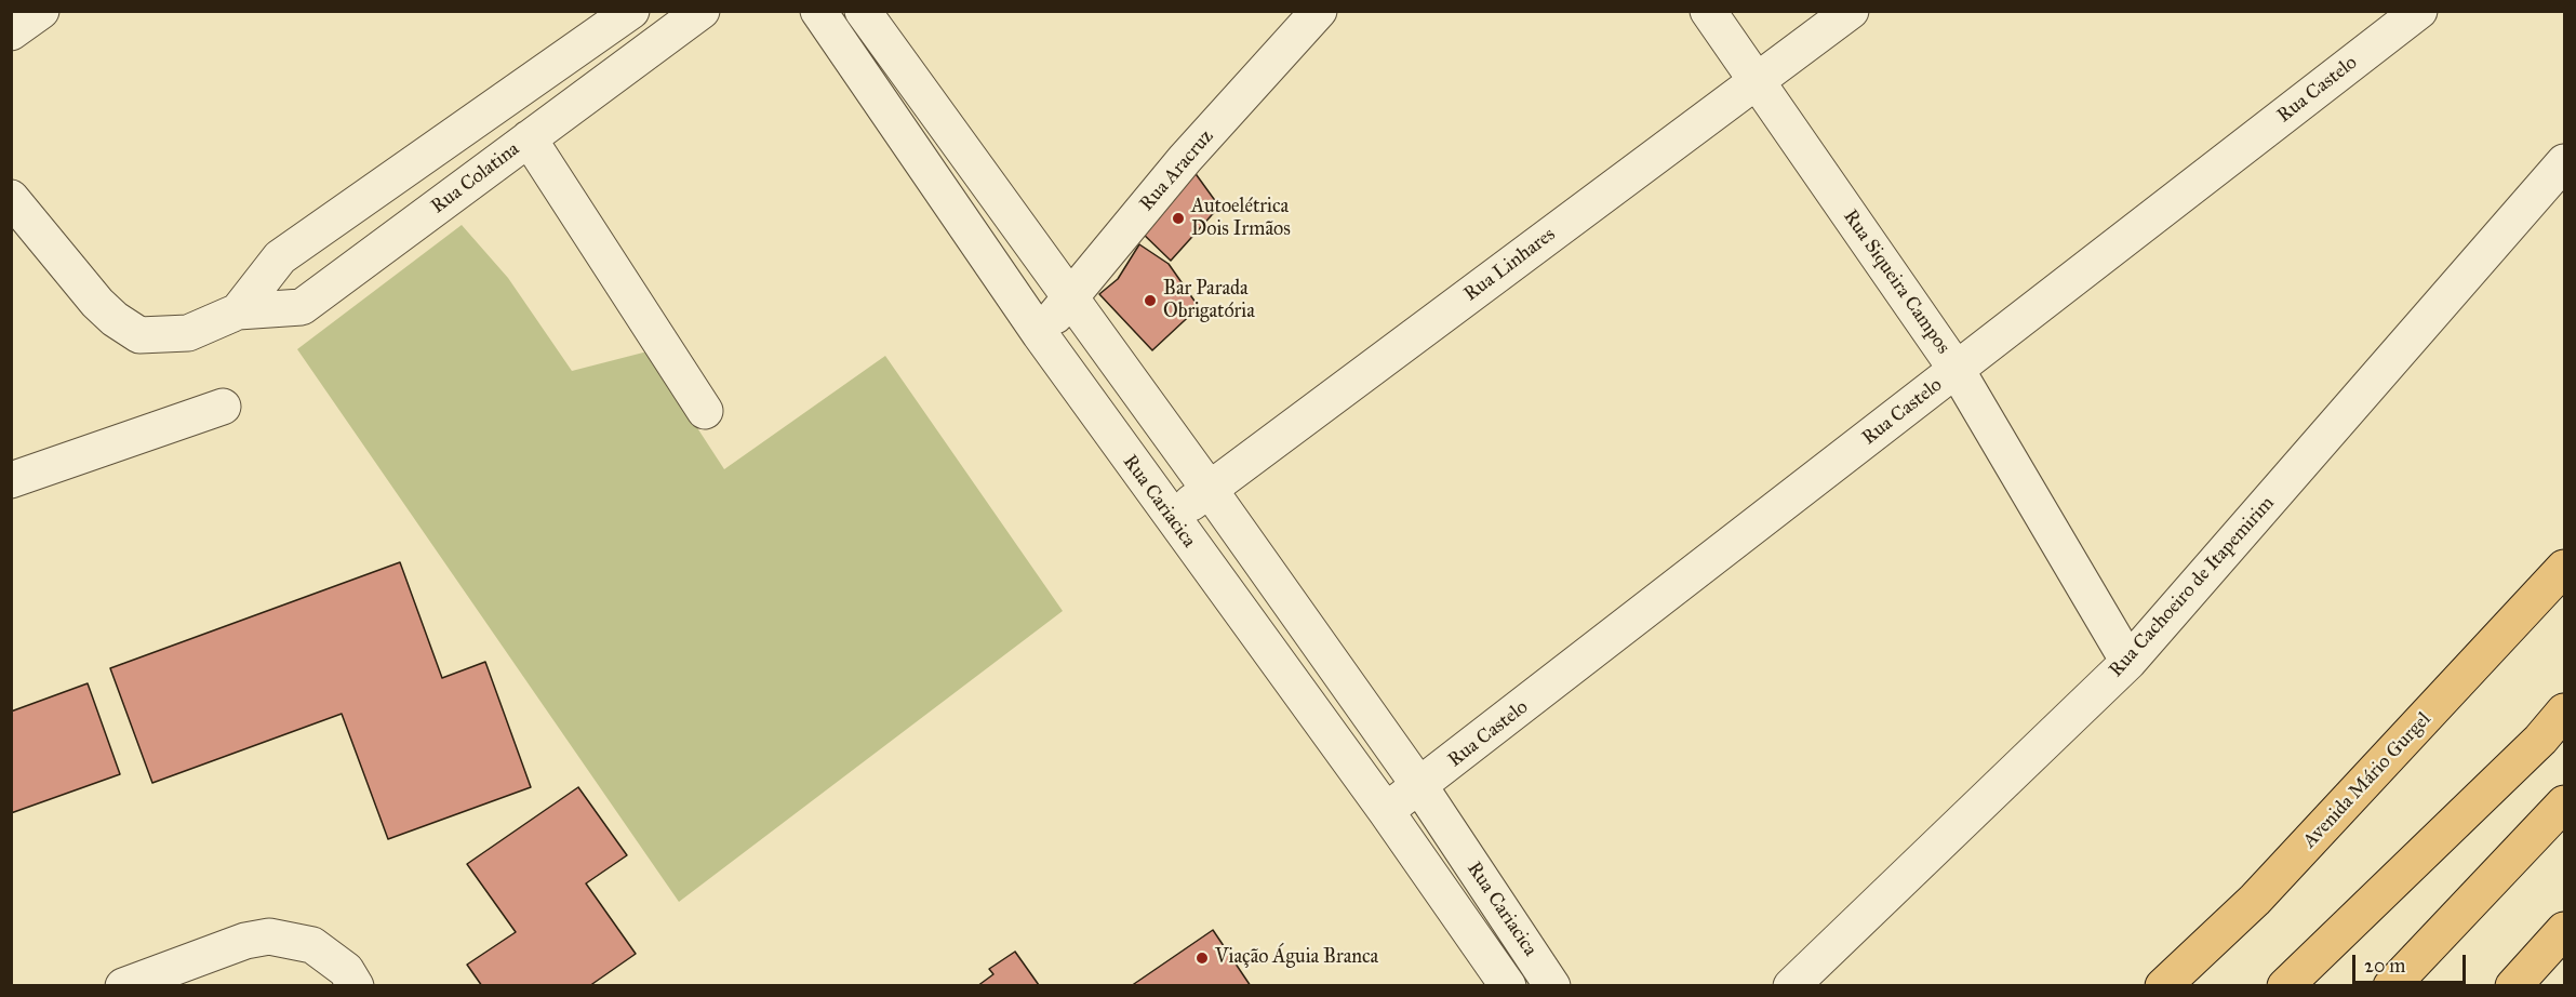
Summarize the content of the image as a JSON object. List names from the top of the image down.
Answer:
{
  "streets": {
    "main road": ["Avenida Mário Gurgel"],
    "street": [
      "Rua Castelo",
      "Rua Aracruz",
      "Rua Colatina",
      "Rua Linhares",
      "Rua Siqueira Campos",
      "Rua Cariacica",
      "Rua Cachoeiro de Itapemirim"
    ]
  },
  "crossings": [
    ["Rua Castelo", "Rua Siqueira Campos"],
    ["Rua Castelo", "Rua Cariacica"],
    ["Rua Aracruz", "Rua Cariacica"],
    ["Rua Linhares", "Rua Siqueira Campos"],
    ["Rua Linhares", "Rua Cariacica"],
    ["Rua Siqueira Campos", "Rua Cachoeiro de Itapemirim"]
  ],
  "places": ["Autoelétrica Dois Irmãos", "Bar Parada Obrigatória", "Viação Águia Branca"],
  "scale_bar": "20 m"
}
